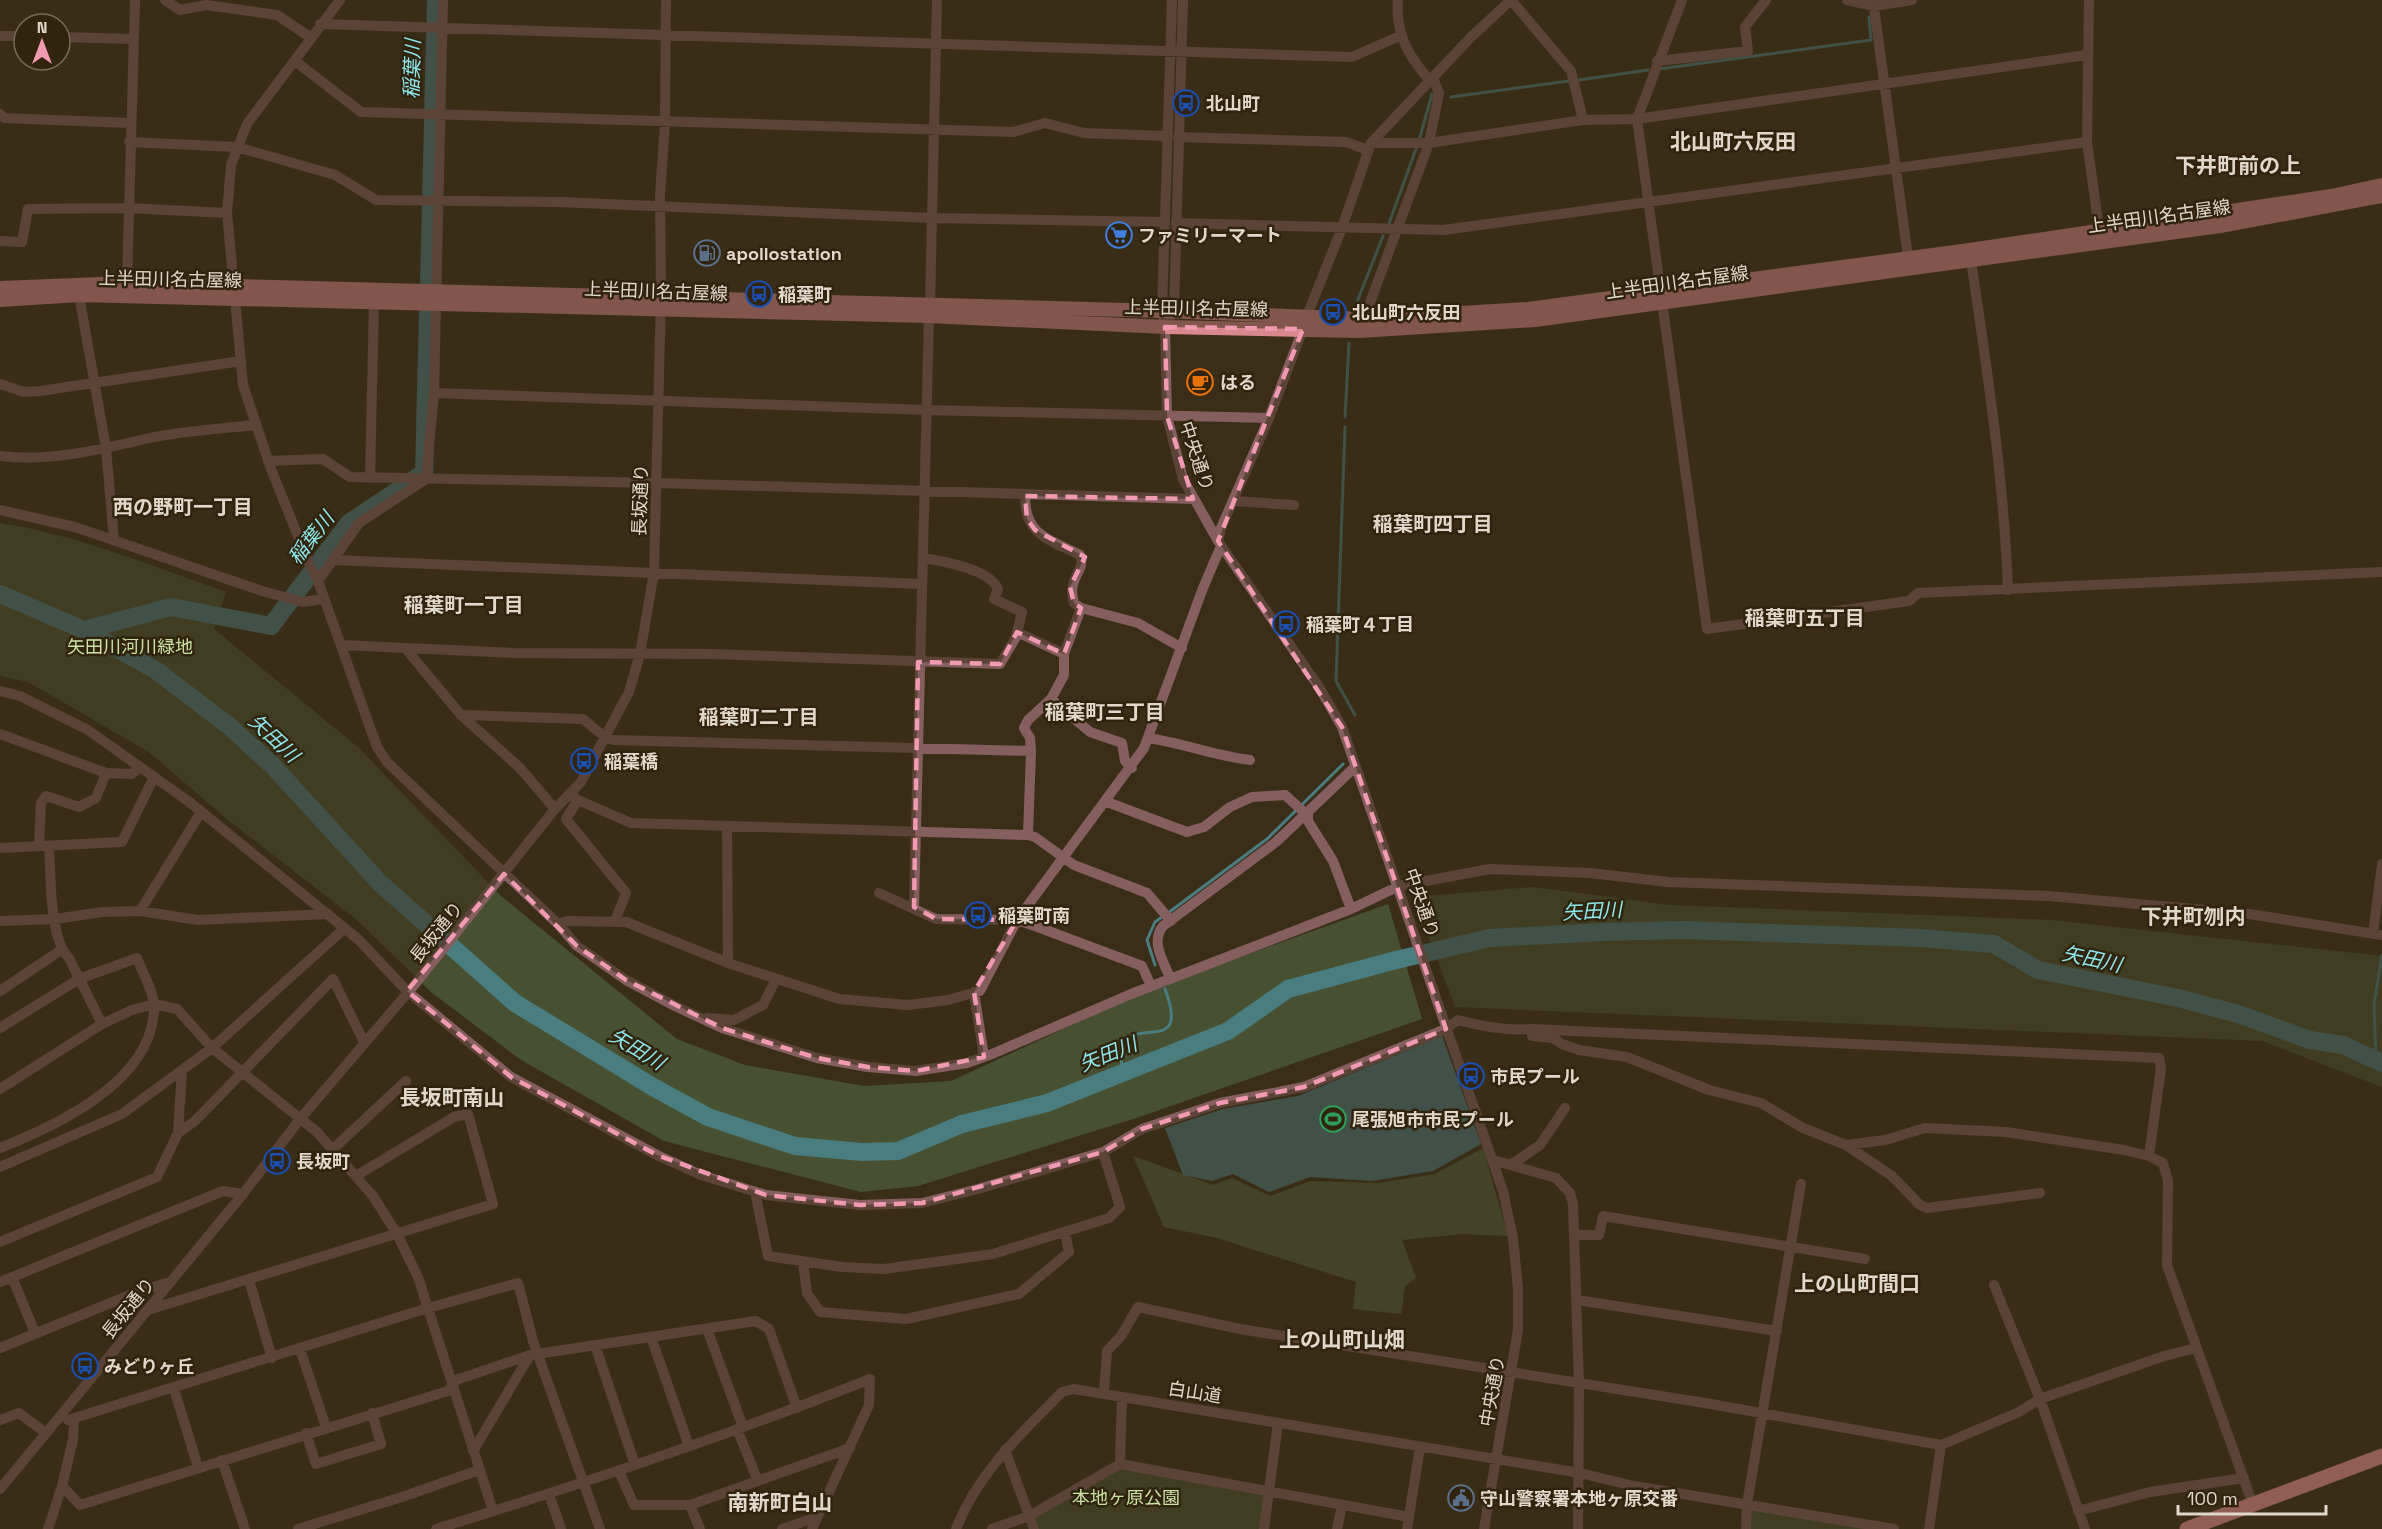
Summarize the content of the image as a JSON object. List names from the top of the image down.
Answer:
{
  "streets": {
    "main road": ["上半田川名古屋線"],
    "street": ["中央通り", "長坂通り", "白山道"]
  },
  "crossings": [
    ["上半田川名古屋線", "中央通り"],
    ["上半田川名古屋線", "長坂通り"],
    ["中央通り", "白山道"]
  ],
  "districts": [
    "北山町六反田",
    "下井町前の上",
    "西の野町一丁目",
    "稲葉町四丁目",
    "稲葉町一丁目",
    "稲葉町五丁目",
    "稲葉町三丁目",
    "稲葉町二丁目",
    "下井町刎内",
    "長坂町南山",
    "上の山町間口",
    "上の山町山畑",
    "南新町白山"
  ],
  "water": ["稲葉川", "矢田川"],
  "parks": ["矢田川河川緑地", "本地ヶ原公園"],
  "places": {
    "bus stop": [
      "北山町",
      "稲葉町",
      "北山町六反田",
      "稲葉町４丁目",
      "稲葉橋",
      "稲葉町南",
      "市民プール",
      "長坂町",
      "みどりヶ丘"
    ],
    "supermarket": ["ファミリーマート"],
    "fuel station": ["apollostation"],
    "cafe": ["はる"],
    "sports": ["尾張旭市市民プール"],
    "public building": ["守山警察署本地ヶ原交番"]
  },
  "scale_bar": "100 m",
  "north": "top"
}
